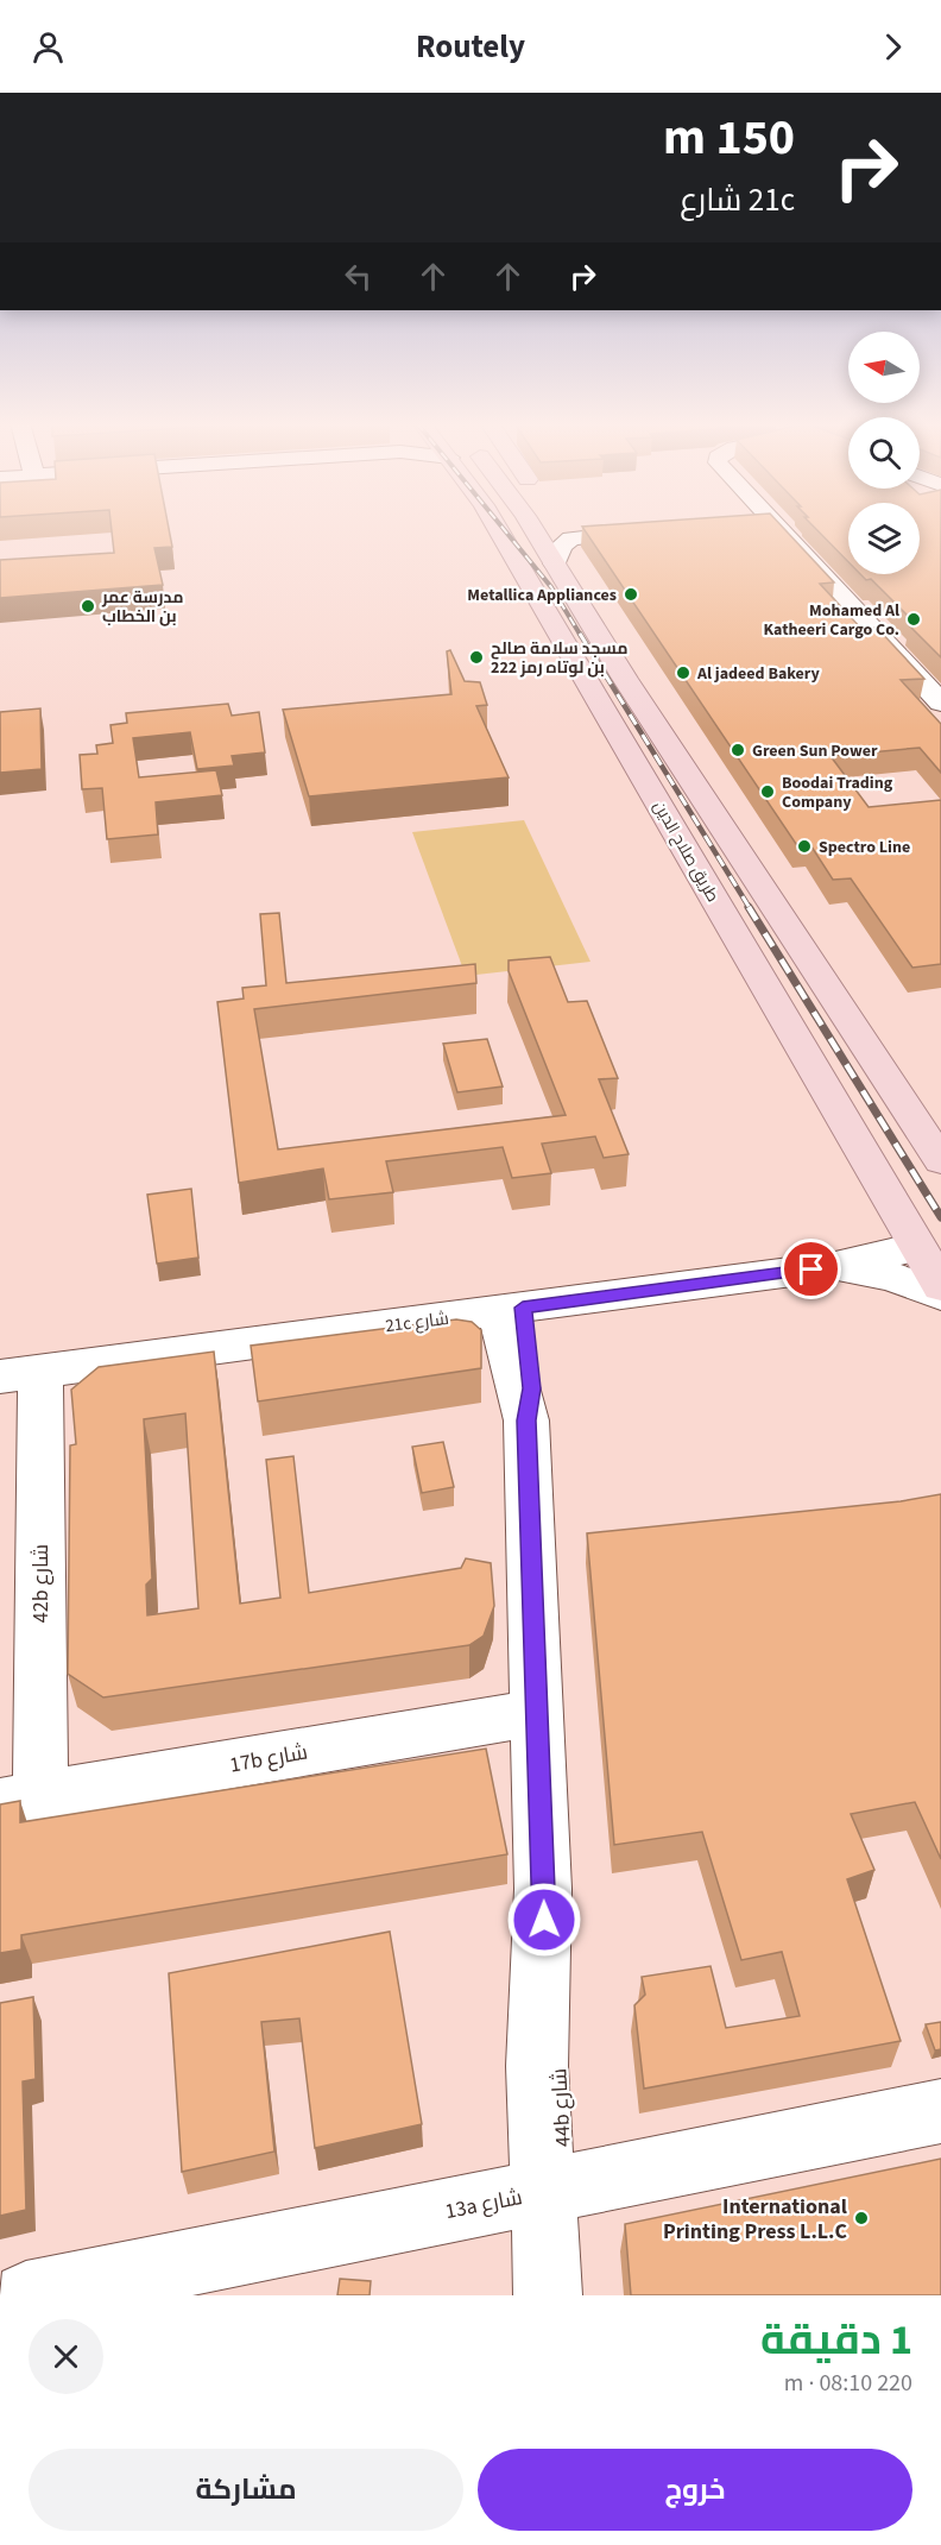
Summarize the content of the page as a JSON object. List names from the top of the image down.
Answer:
{
  "streets": {
    "main road": ["طريق صلاح الدين"],
    "street": [
      "21c شارع",
      "42b شارع",
      "17b شارع",
      "44b شارع",
      "13a شارع"
    ]
  },
  "crossings": [
    ["طريق صلاح الدين", "21c شارع"],
    ["21c شارع", "42b شارع"],
    ["21c شارع", "44b شارع"],
    ["42b شارع", "17b شارع"],
    ["17b شارع", "44b شارع"],
    ["44b شارع", "13a شارع"]
  ],
  "places": [
    "Metallica Appliances",
    "مدرسة عمر بن الخطاب",
    "Mohamed Al Katheeri Cargo Co.",
    "مسجد سلامة صالح بن لوتاه رمز 222",
    "Al jadeed Bakery",
    "Green Sun Power",
    "Boodai Trading Company",
    "Spectro Line",
    "International Printing Press L.L.C"
  ],
  "north": "left",
  "page": {
    "header": "Routely",
    "turn": ["150 m", "21c شارع"],
    "heading": ["1 دقيقة", "220 m · 08:10"],
    "buttons": ["خروج", "مشاركة"]
  }
}
